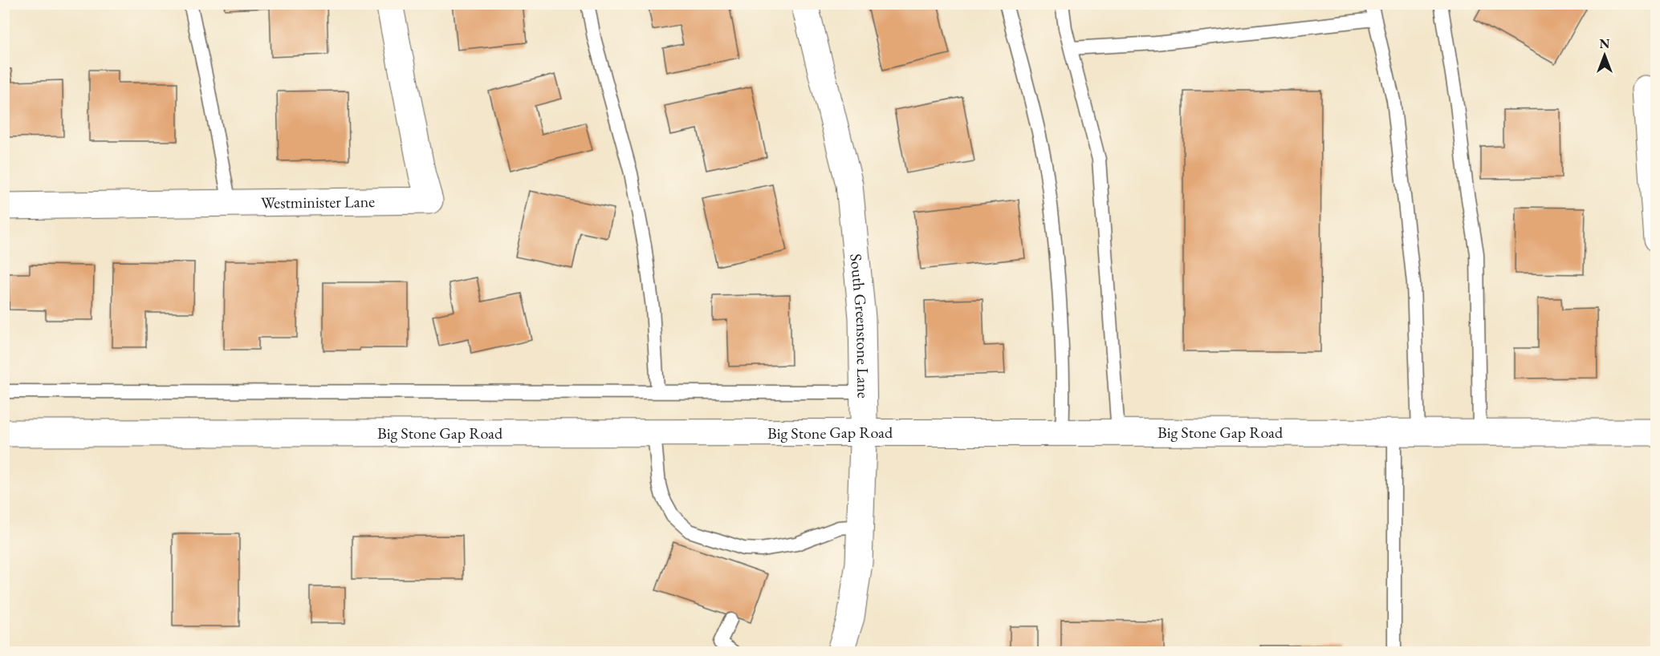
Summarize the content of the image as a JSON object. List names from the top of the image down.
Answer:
{
  "streets": {
    "street": ["Westminister Lane", "South Greenstone Lane", "Big Stone Gap Road"]
  },
  "crossings": [
    ["South Greenstone Lane", "Big Stone Gap Road"]
  ],
  "north": "top"
}
